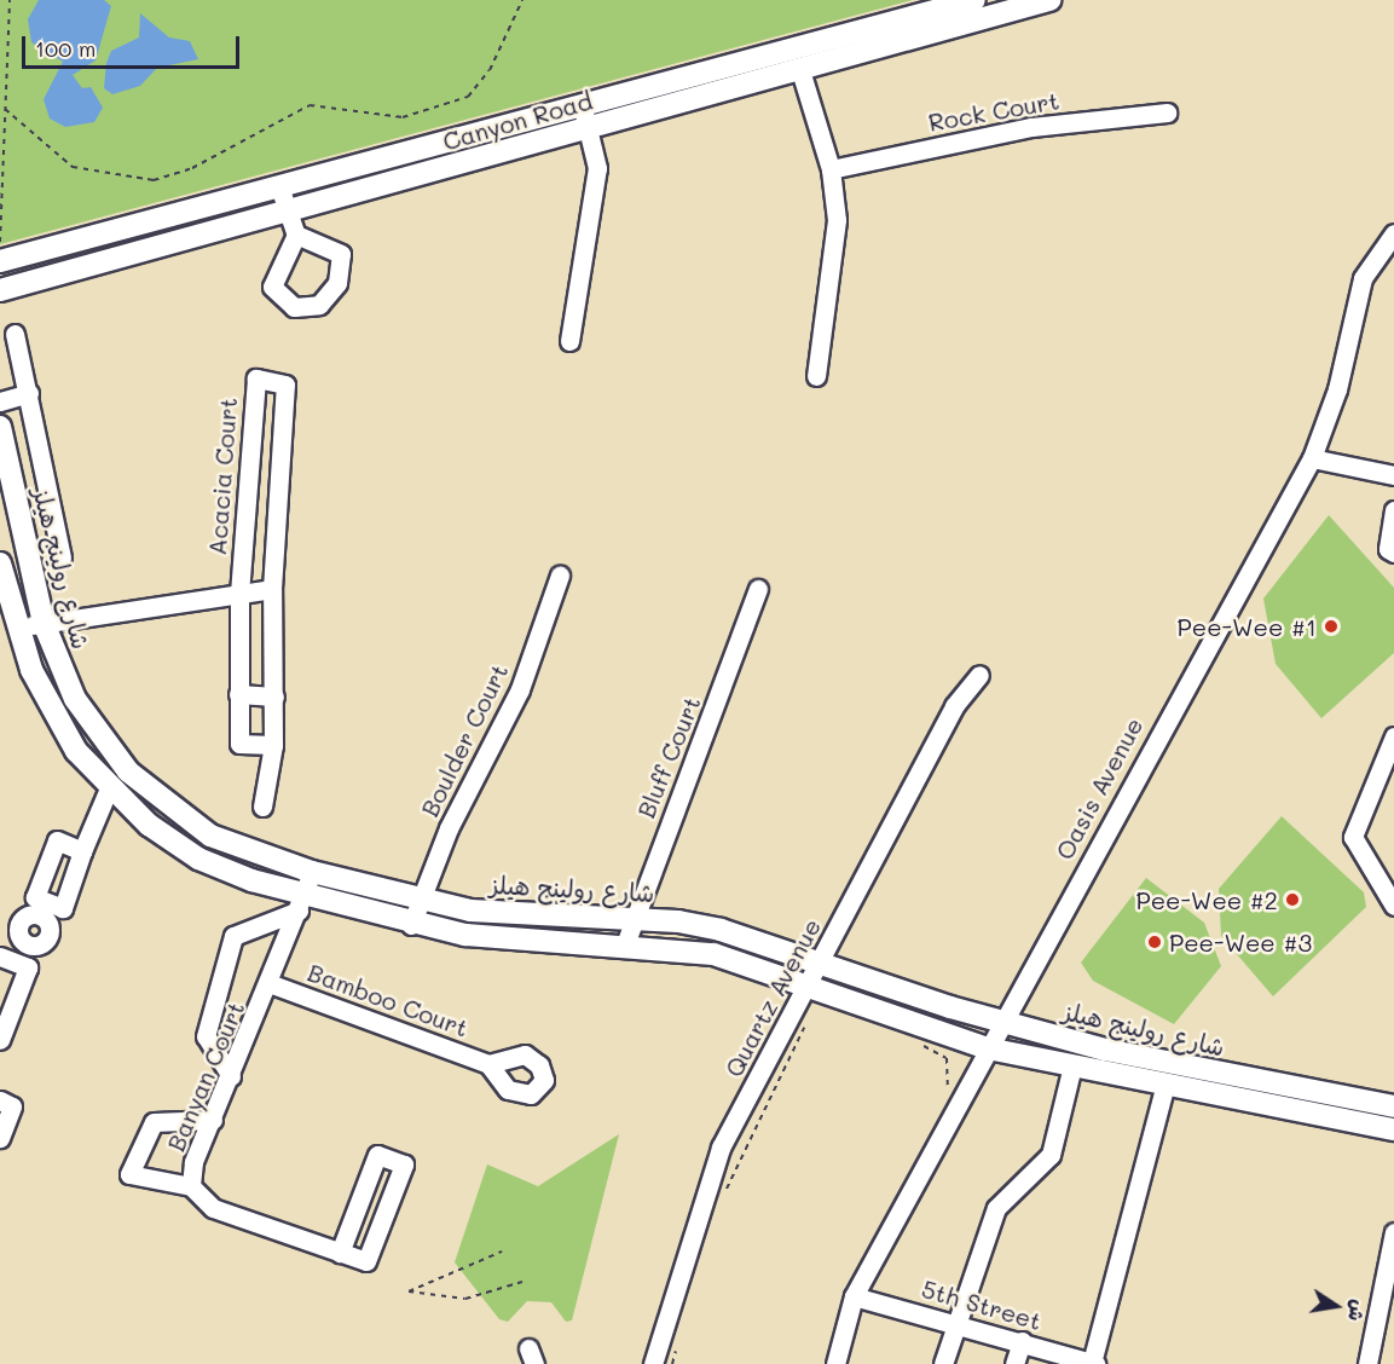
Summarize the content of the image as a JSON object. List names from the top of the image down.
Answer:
{
  "streets": {
    "main road": ["Canyon Road", "شارع رولينج هيلز"],
    "street": [
      "Rock Court",
      "Acacia Court",
      "Boulder Court",
      "Bluff Court",
      "Oasis Avenue",
      "Quartz Avenue",
      "Bamboo Court",
      "Banyan Court",
      "5th Street"
    ]
  },
  "crossings": [
    ["شارع رولينج هيلز", "Boulder Court"],
    ["شارع رولينج هيلز", "Bluff Court"],
    ["شارع رولينج هيلز", "Oasis Avenue"],
    ["شارع رولينج هيلز", "Quartz Avenue"],
    ["شارع رولينج هيلز", "Banyan Court"],
    ["Oasis Avenue", "5th Street"],
    ["Bamboo Court", "Banyan Court"]
  ],
  "places": ["Pee-Wee #1", "Pee-Wee #2", "Pee-Wee #3"],
  "scale_bar": "100 m",
  "north": "right"
}
